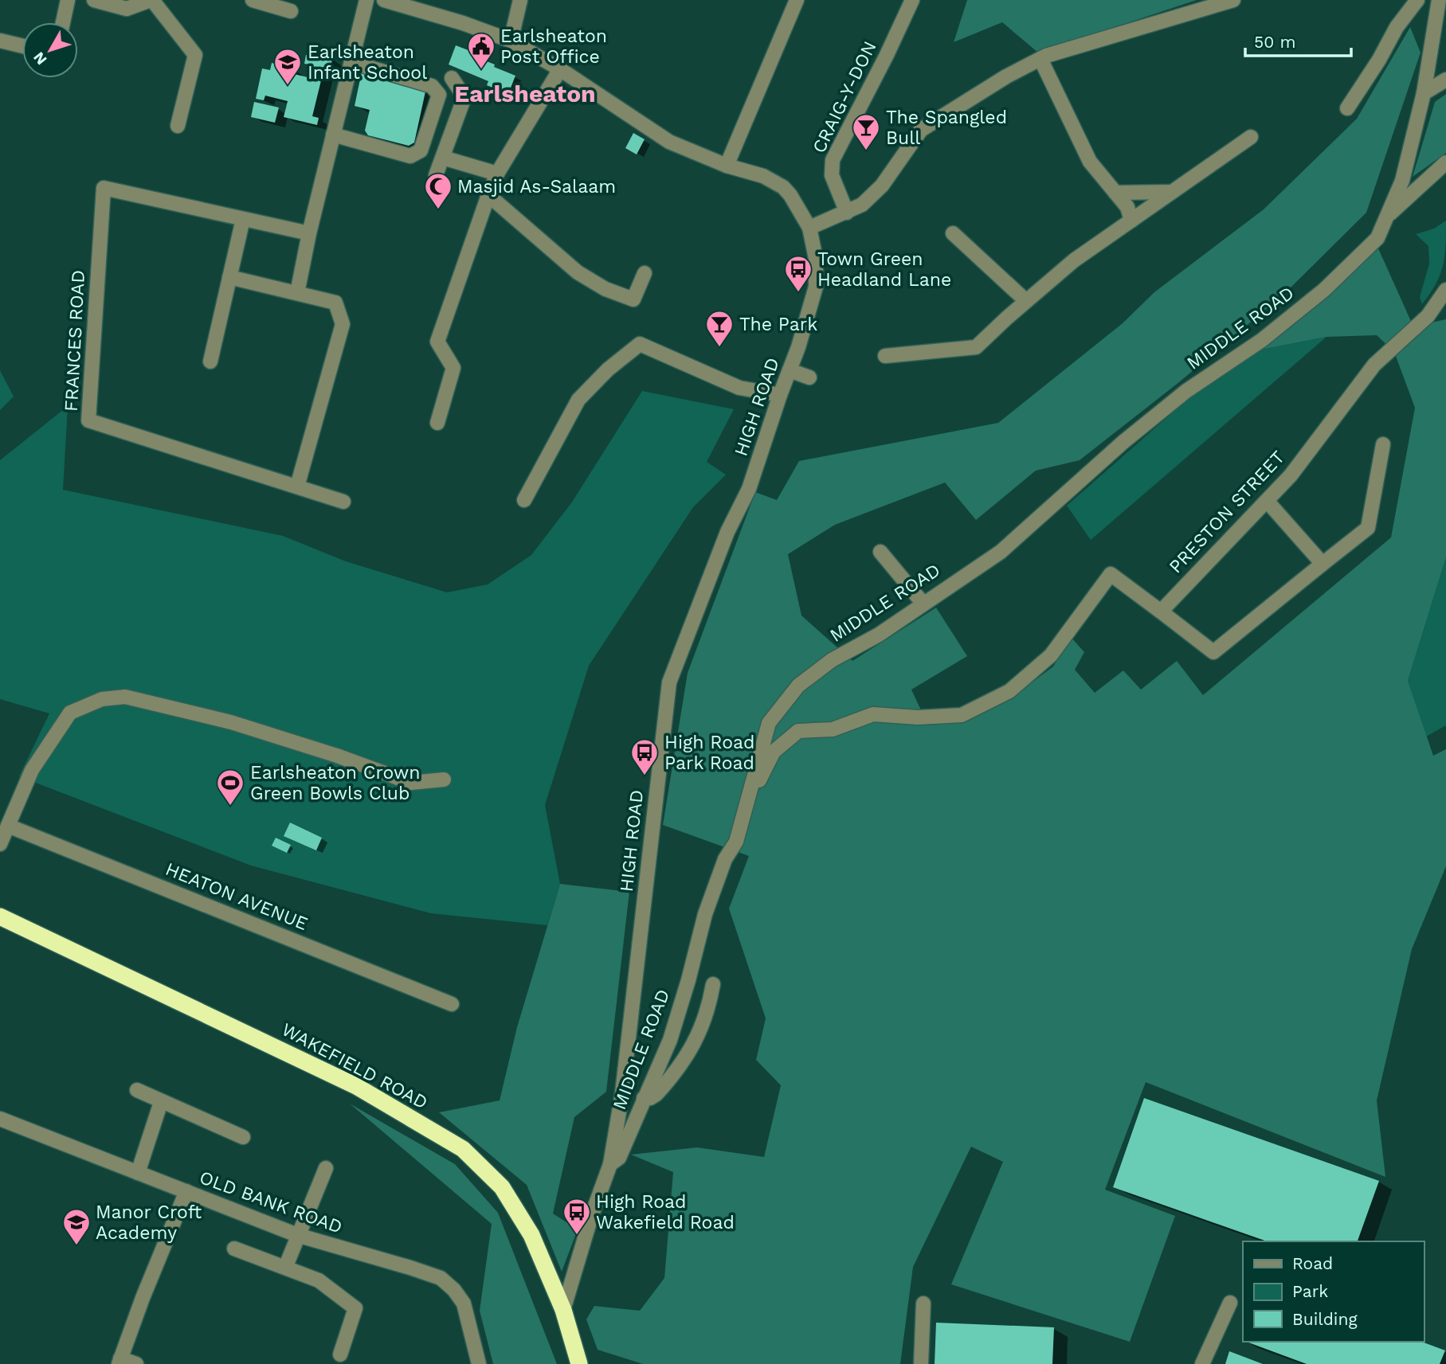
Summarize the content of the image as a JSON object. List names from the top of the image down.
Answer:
{
  "streets": {
    "highway": ["WAKEFIELD ROAD"],
    "street": [
      "CRAIG-Y-DON",
      "MIDDLE ROAD",
      "FRANCES ROAD",
      "HIGH ROAD",
      "PRESTON STREET",
      "HEATON AVENUE",
      "OLD BANK ROAD"
    ]
  },
  "crossings": [
    ["MIDDLE ROAD", "HIGH ROAD"],
    ["HIGH ROAD", "WAKEFIELD ROAD"]
  ],
  "districts": ["Earlsheaton"],
  "places": {
    "public building": ["Earlsheaton Post Office"],
    "school or university": ["Earlsheaton Infant School", "Manor Croft Academy"],
    "bar": ["The Spangled Bull", "The Park"],
    "mosque": ["Masjid As-Salaam"],
    "bus stop": ["Town Green Headland Lane", "High Road Park Road", "High Road Wakefield Road"],
    "sports": ["Earlsheaton Crown Green Bowls Club"]
  },
  "legend": ["Road", "Park", "Building"],
  "scale_bar": "50 m",
  "north": "bottom left"
}
